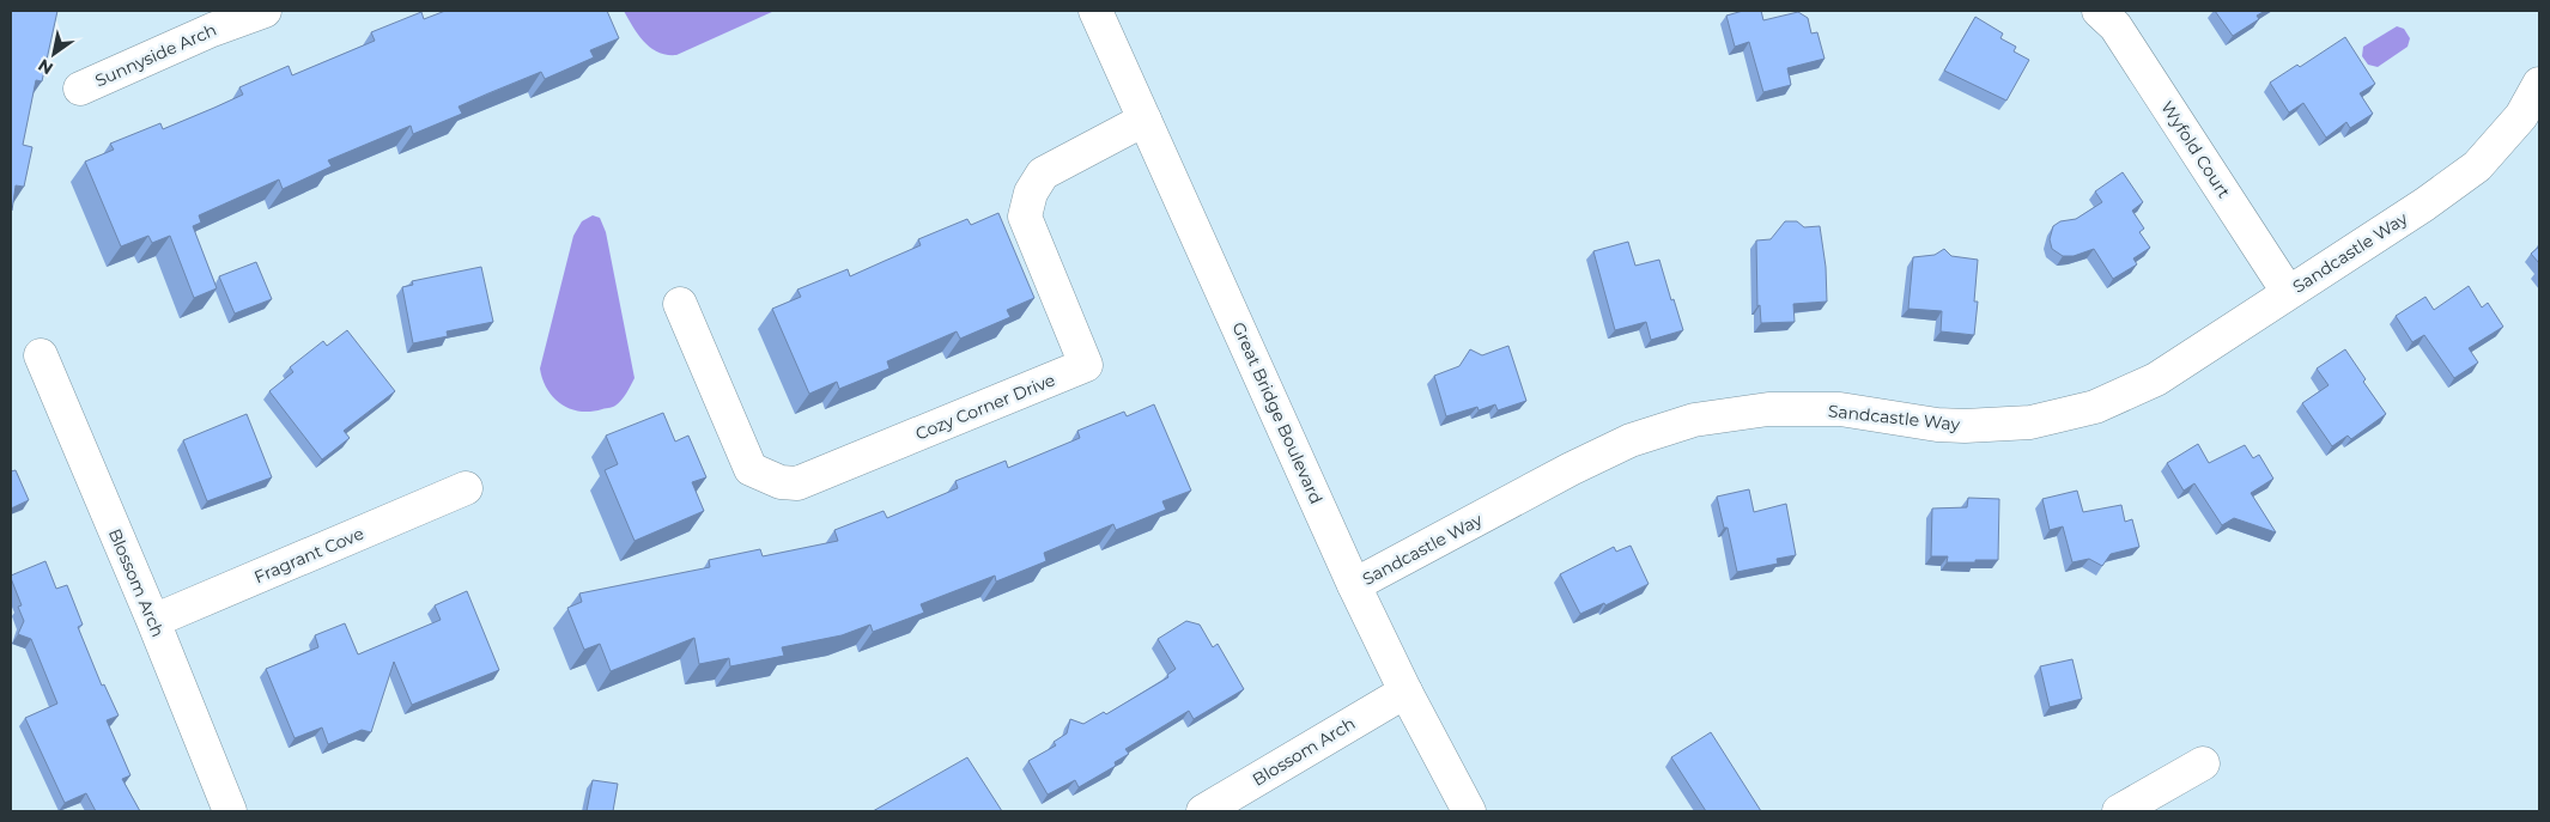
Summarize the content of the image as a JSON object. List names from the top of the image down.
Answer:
{
  "streets": {
    "street": [
      "Sunnyside Arch",
      "Wyfold Court",
      "Sandcastle Way",
      "Cozy Corner Drive",
      "Great Bridge Boulevard",
      "Fragrant Cove",
      "Blossom Arch"
    ]
  },
  "crossings": [
    ["Wyfold Court", "Sandcastle Way"],
    ["Sandcastle Way", "Great Bridge Boulevard"],
    ["Cozy Corner Drive", "Great Bridge Boulevard"],
    ["Great Bridge Boulevard", "Blossom Arch"],
    ["Fragrant Cove", "Blossom Arch"]
  ],
  "north": "bottom left"
}
